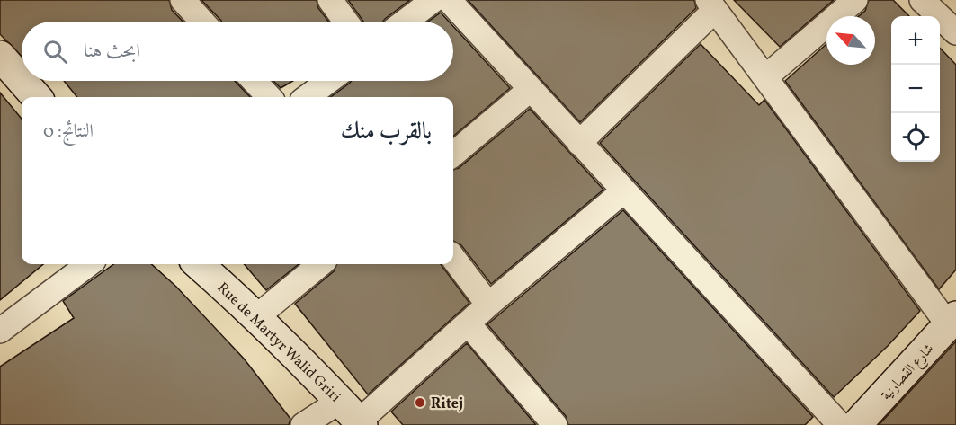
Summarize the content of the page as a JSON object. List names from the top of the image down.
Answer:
{
  "streets": {
    "street": ["Rue de Martyr Walid Griri", "شارع القصارنية"]
  },
  "places": ["Ritej"],
  "north": "top left",
  "page": {
    "map_buttons": ["+", "−"],
    "search": "ابحث هنا",
    "heading": ["بالقرب منك", "النتائج: 0"]
  }
}
